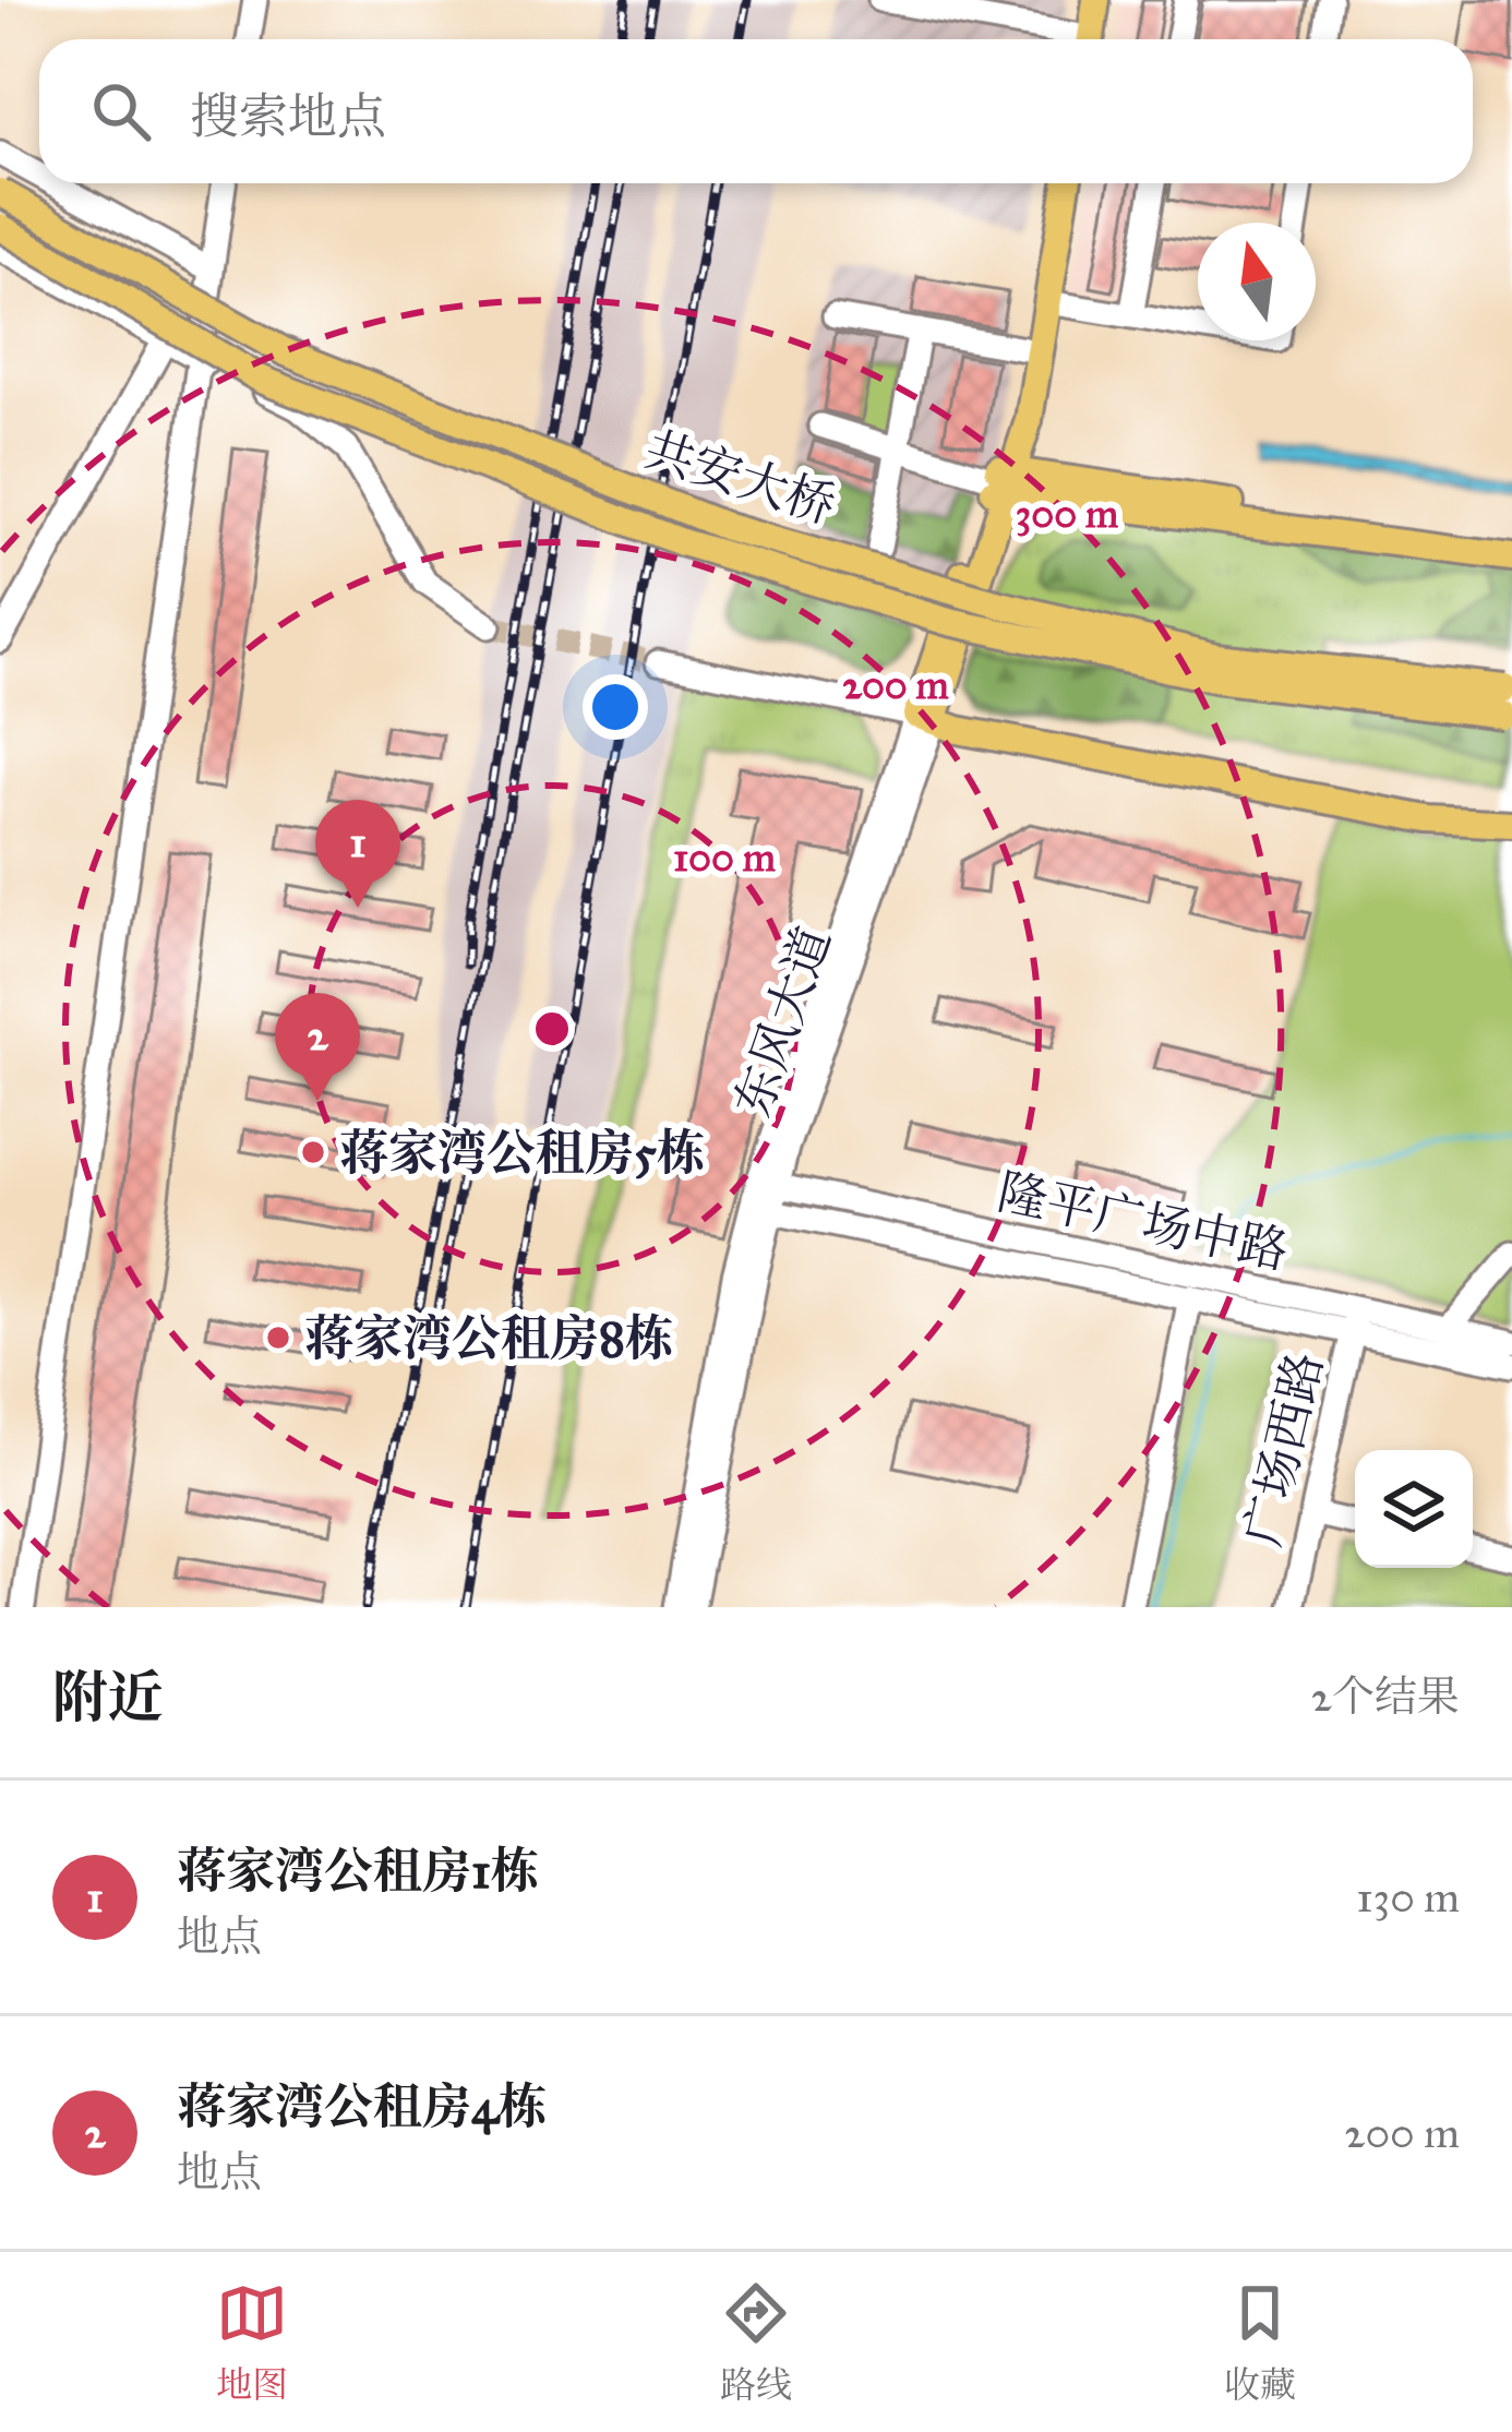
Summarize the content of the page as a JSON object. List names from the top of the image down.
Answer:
{
  "streets": {
    "main road": ["共安大桥"],
    "street": ["东风大道", "隆平广场中路", "广场西路"]
  },
  "crossings": [
    ["东风大道", "隆平广场中路"],
    ["隆平广场中路", "广场西路"]
  ],
  "places": ["蒋家湾公租房5栋", "蒋家湾公租房8栋"],
  "north": "top",
  "page": {
    "search": "搜索地点",
    "pins": ["1", "2"],
    "heading": ["附近", "2个结果"],
    "list": [
      {
        "mark": "1",
        "name": "蒋家湾公租房1栋",
        "note": "地点",
        "value": "130 m"
      },
      {
        "mark": "2",
        "name": "蒋家湾公租房4栋",
        "note": "地点",
        "value": "200 m"
      }
    ],
    "nav": ["地图", "路线", "收藏"]
  },
  "rings": ["300 m", "200 m", "100 m"]
}
